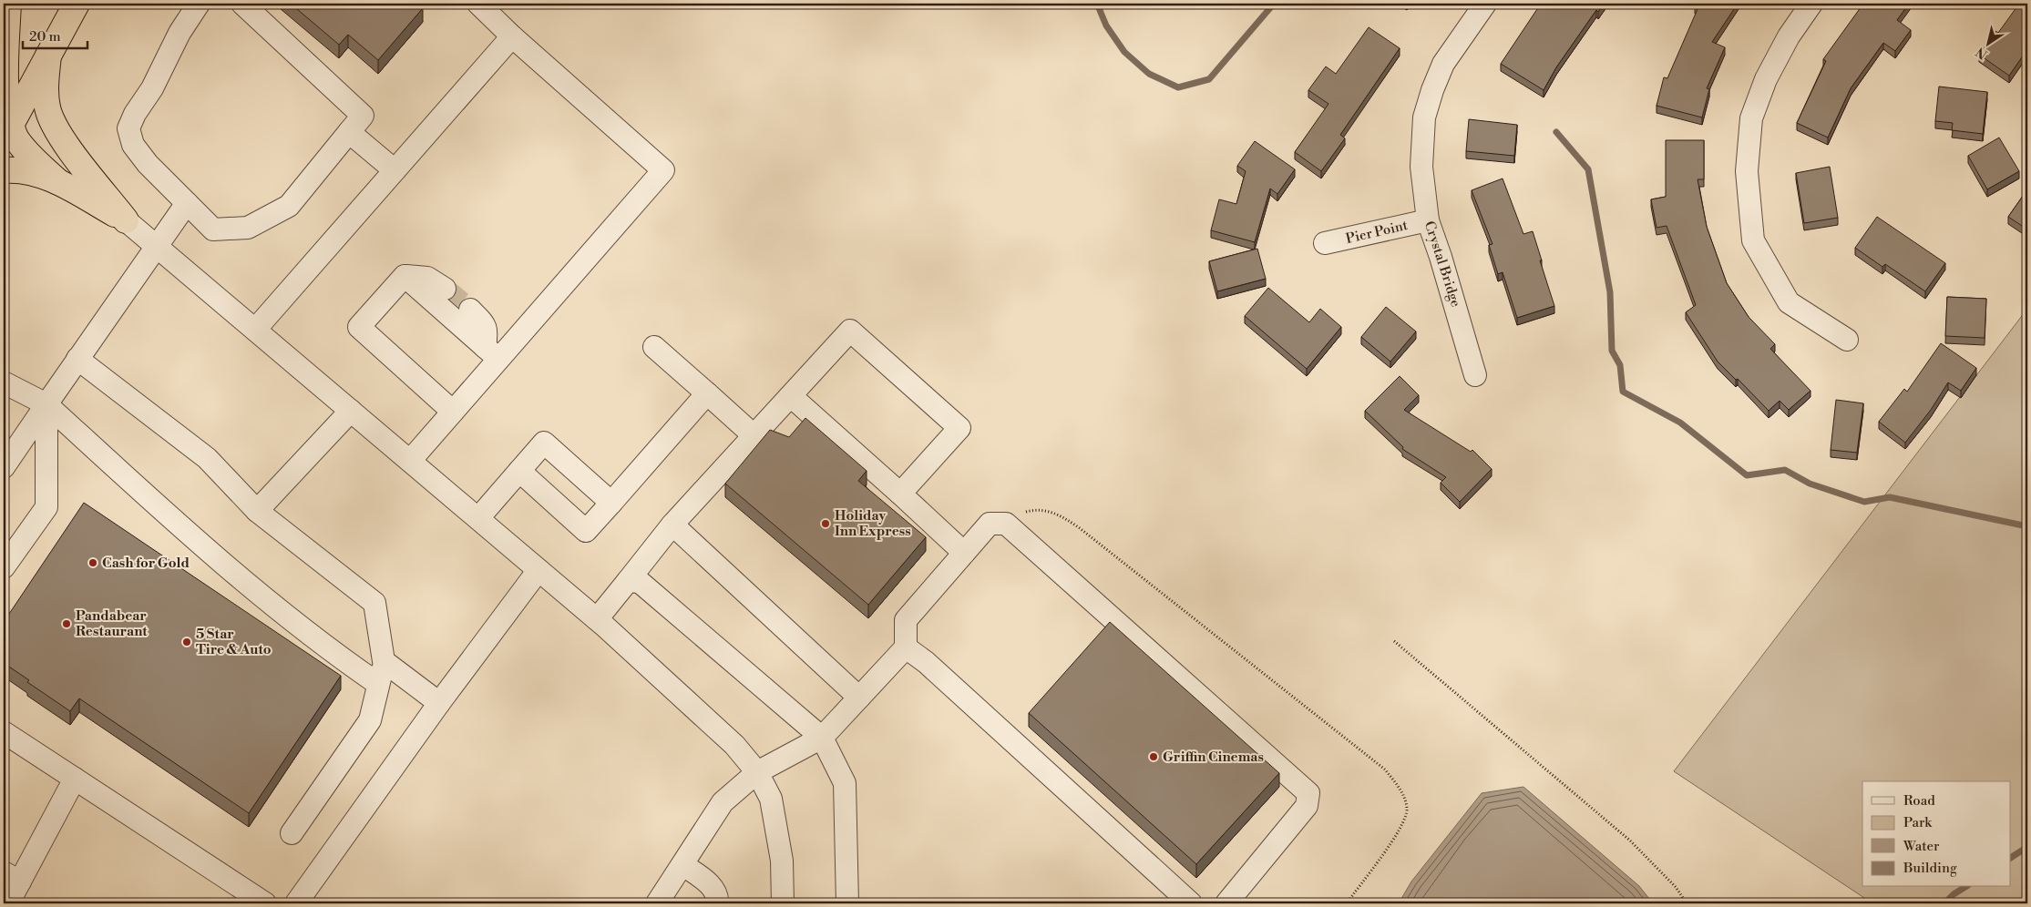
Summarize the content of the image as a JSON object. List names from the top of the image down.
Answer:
{
  "streets": {
    "street": ["Pier Point", "Crystal Bridge"]
  },
  "crossings": [
    ["Pier Point", "Crystal Bridge"]
  ],
  "places": [
    "Holiday Inn Express",
    "Cash for Gold",
    "Pandabear Restaurant",
    "5 Star Tire & Auto",
    "Griffin Cinemas"
  ],
  "legend": [
    "Road",
    "Park",
    "Water",
    "Building"
  ],
  "scale_bar": "20 m",
  "north": "bottom left"
}
